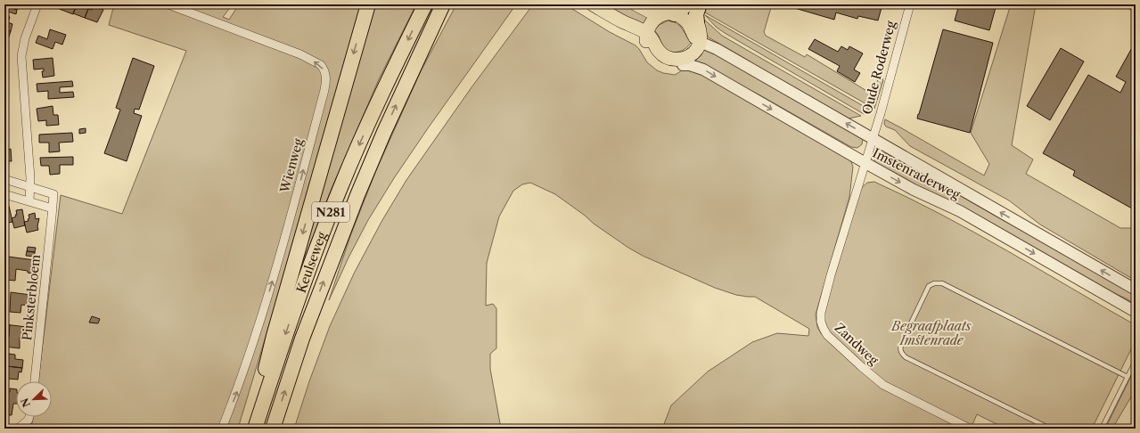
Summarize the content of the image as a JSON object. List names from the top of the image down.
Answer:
{
  "streets": {
    "highway": ["N281", "Keulseweg"],
    "street": [
      "Oude Roderweg",
      "Wienweg",
      "Imstenraderweg",
      "Pinksterbloem",
      "Zandweg"
    ]
  },
  "crossings": [
    ["Oude Roderweg", "Imstenraderweg"],
    ["Oude Roderweg", "Zandweg"],
    ["Imstenraderweg", "Zandweg"],
    ["N281", "Keulseweg"]
  ],
  "parks": ["Begraafplaats Imstenrade"],
  "north": "bottom left"
}
